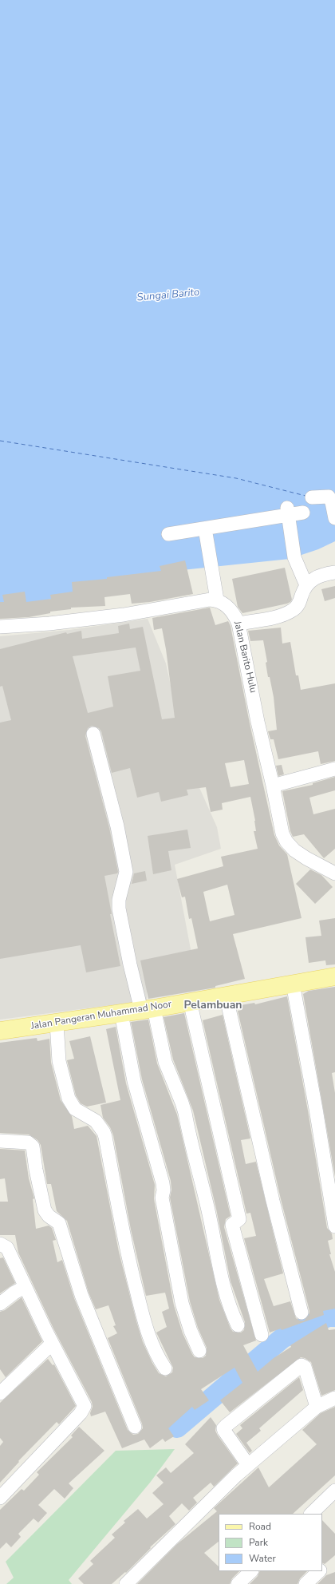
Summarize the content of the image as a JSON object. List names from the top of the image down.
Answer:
{
  "streets": {
    "main road": ["Jalan Pangeran Muhammad Noor"],
    "street": ["Jalan Barito Hulu"]
  },
  "districts": ["Pelambuan"],
  "water": ["Sungai Barito"],
  "legend": ["Road", "Park", "Water"]
}
